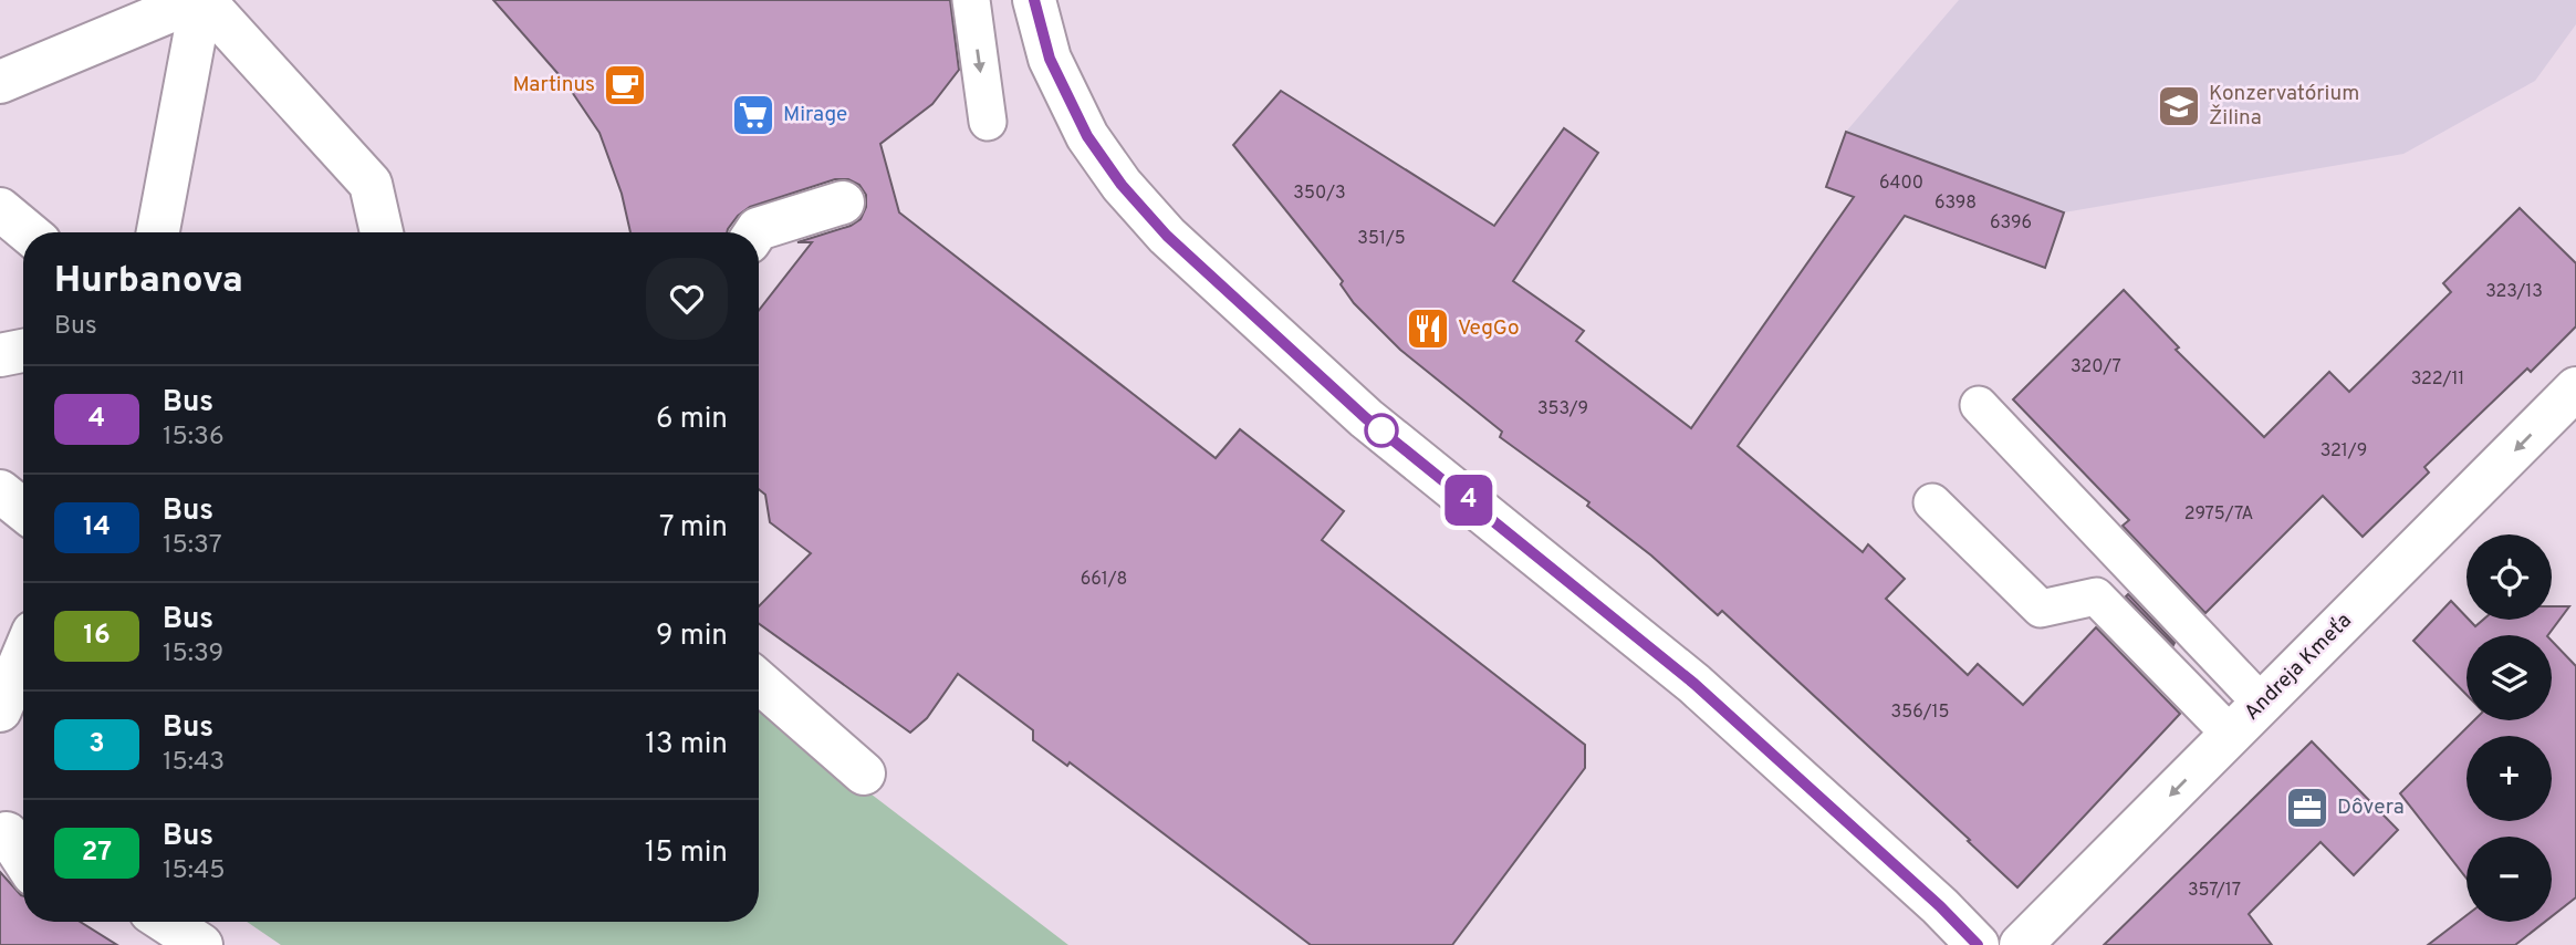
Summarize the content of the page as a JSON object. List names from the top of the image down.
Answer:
{
  "streets": {
    "street": ["Andreja Kmeťa"]
  },
  "one_way": ["Andreja Kmeťa"],
  "places": {
    "cafe": ["Martinus"],
    "school or university": ["Konzervatórium Žilina"],
    "supermarket": ["Mirage"],
    "restaurant": ["VegGo"],
    "office": ["Dôvera"]
  },
  "lines": ["bus line 4"],
  "house_numbers": [
    "6400",
    "350/3",
    "6398",
    "6396",
    "351/5",
    "323/13",
    "320/7",
    "322/11",
    "353/9",
    "321/9",
    "2975/7A",
    "661/8",
    "356/15",
    "357/17"
  ],
  "page": {
    "on_map": "4",
    "heading": ["Hurbanova", "Bus"],
    "list": [
      {
        "mark": "4",
        "name": "Bus",
        "note": "15:36",
        "value": "6 min"
      },
      {
        "mark": "14",
        "name": "Bus",
        "note": "15:37",
        "value": "7 min"
      },
      {
        "mark": "16",
        "name": "Bus",
        "note": "15:39",
        "value": "9 min"
      },
      {
        "mark": "3",
        "name": "Bus",
        "note": "15:43",
        "value": "13 min"
      },
      {
        "mark": "27",
        "name": "Bus",
        "note": "15:45",
        "value": "15 min"
      }
    ],
    "map_buttons": ["+", "−"]
  }
}
